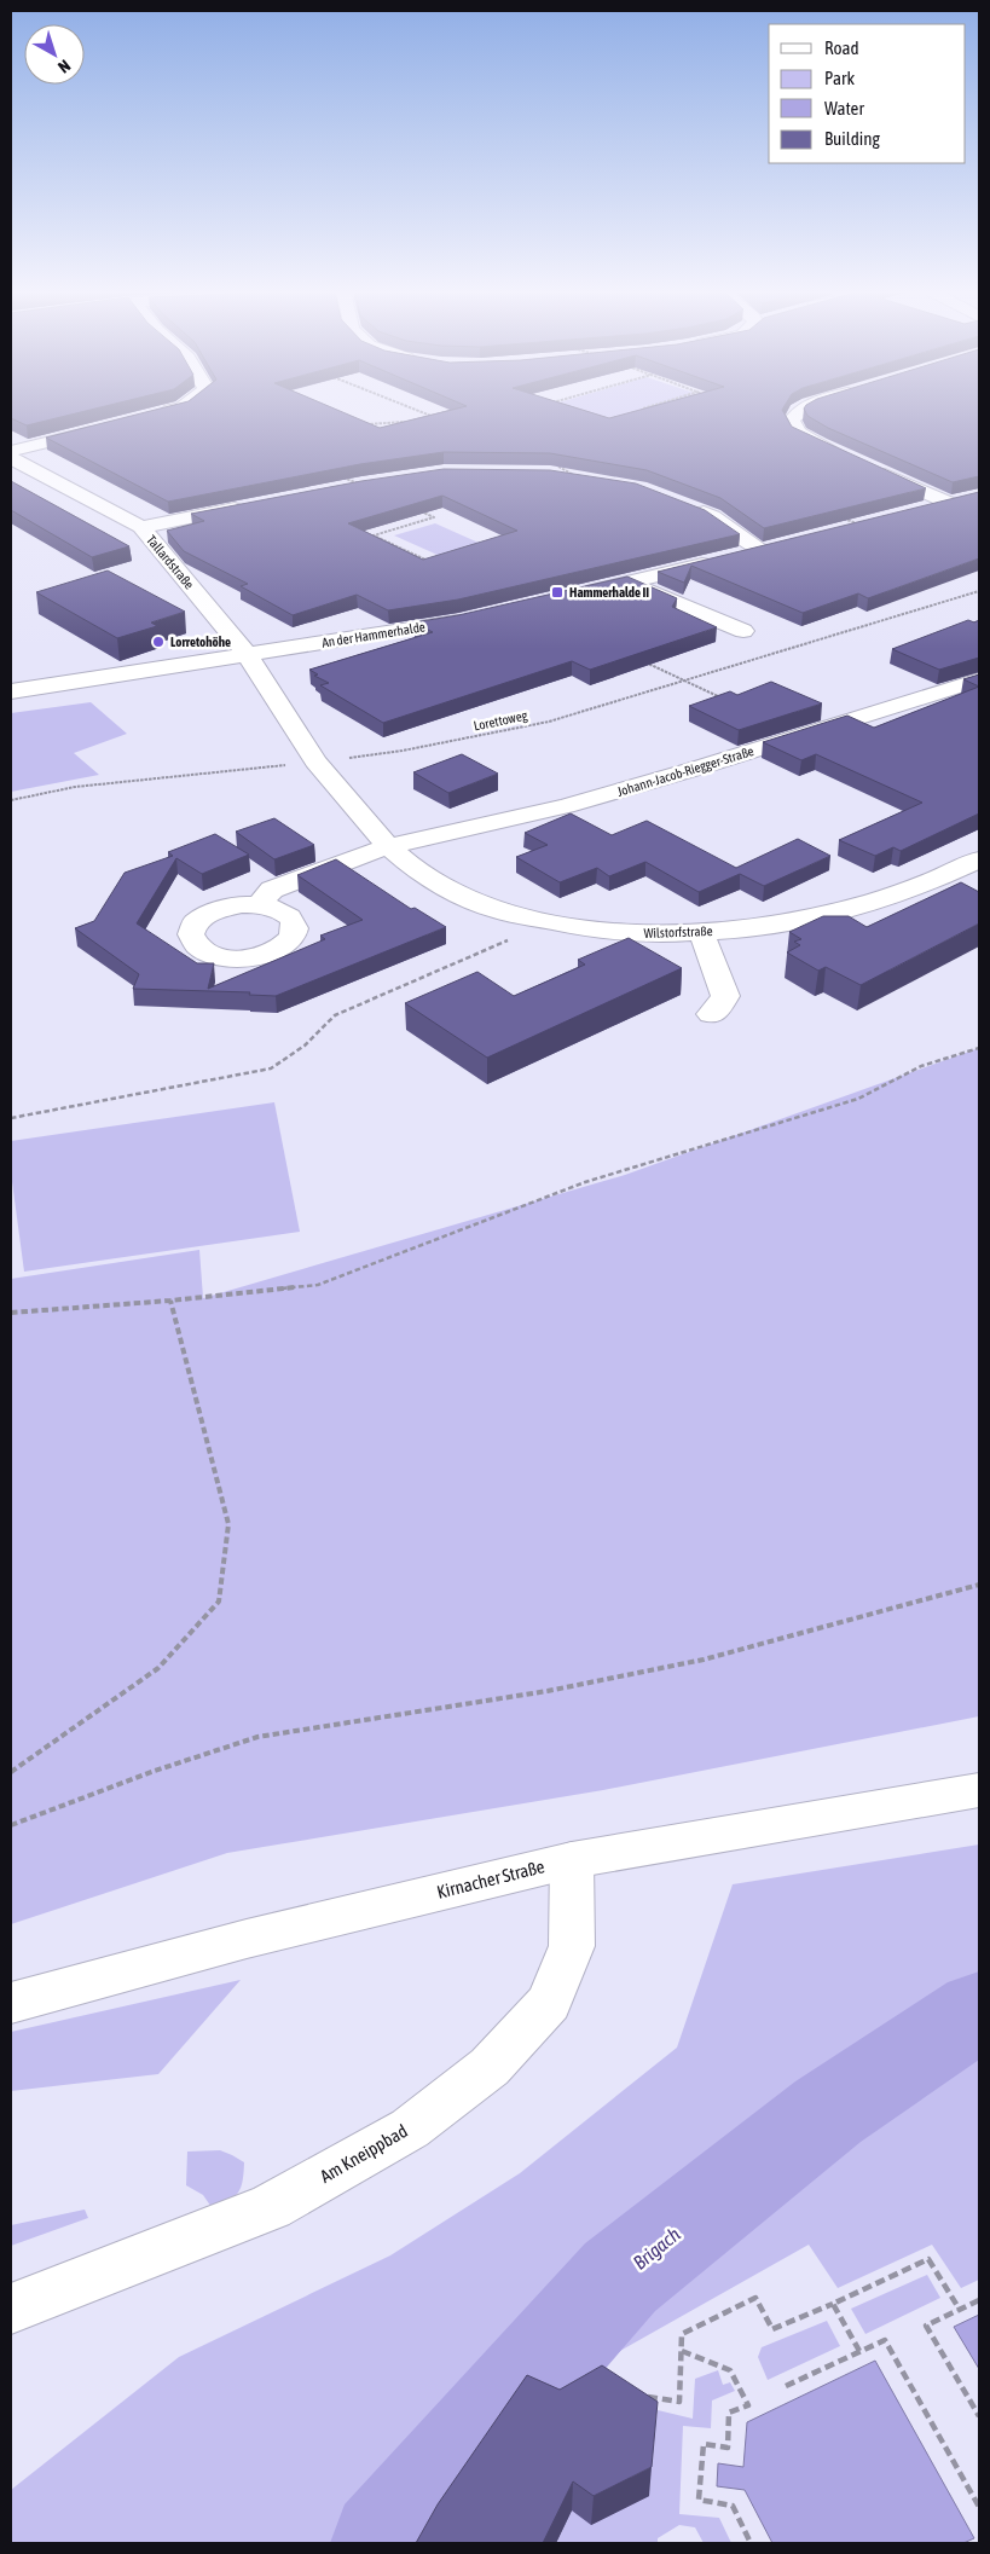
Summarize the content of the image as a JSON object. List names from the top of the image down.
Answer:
{
  "streets": {
    "street": [
      "Tallardstraße",
      "An der Hammerhalde",
      "Johann-Jacob-Riegger-Straße",
      "Wilstorfstraße",
      "Kirnacher Straße",
      "Am Kneippbad"
    ],
    "path": ["Lorettoweg"]
  },
  "crossings": [
    ["Tallardstraße", "An der Hammerhalde"],
    ["Tallardstraße", "Wilstorfstraße"],
    ["An der Hammerhalde", "Wilstorfstraße"],
    ["Lorettoweg", "Wilstorfstraße"],
    ["Johann-Jacob-Riegger-Straße", "Wilstorfstraße"],
    ["Kirnacher Straße", "Am Kneippbad"]
  ],
  "water": ["Brigach"],
  "places": {
    "transit": ["Hammerhalde II"],
    "other": ["Lorretohöhe"]
  },
  "legend": [
    "Road",
    "Park",
    "Water",
    "Building"
  ],
  "north": "bottom right"
}
